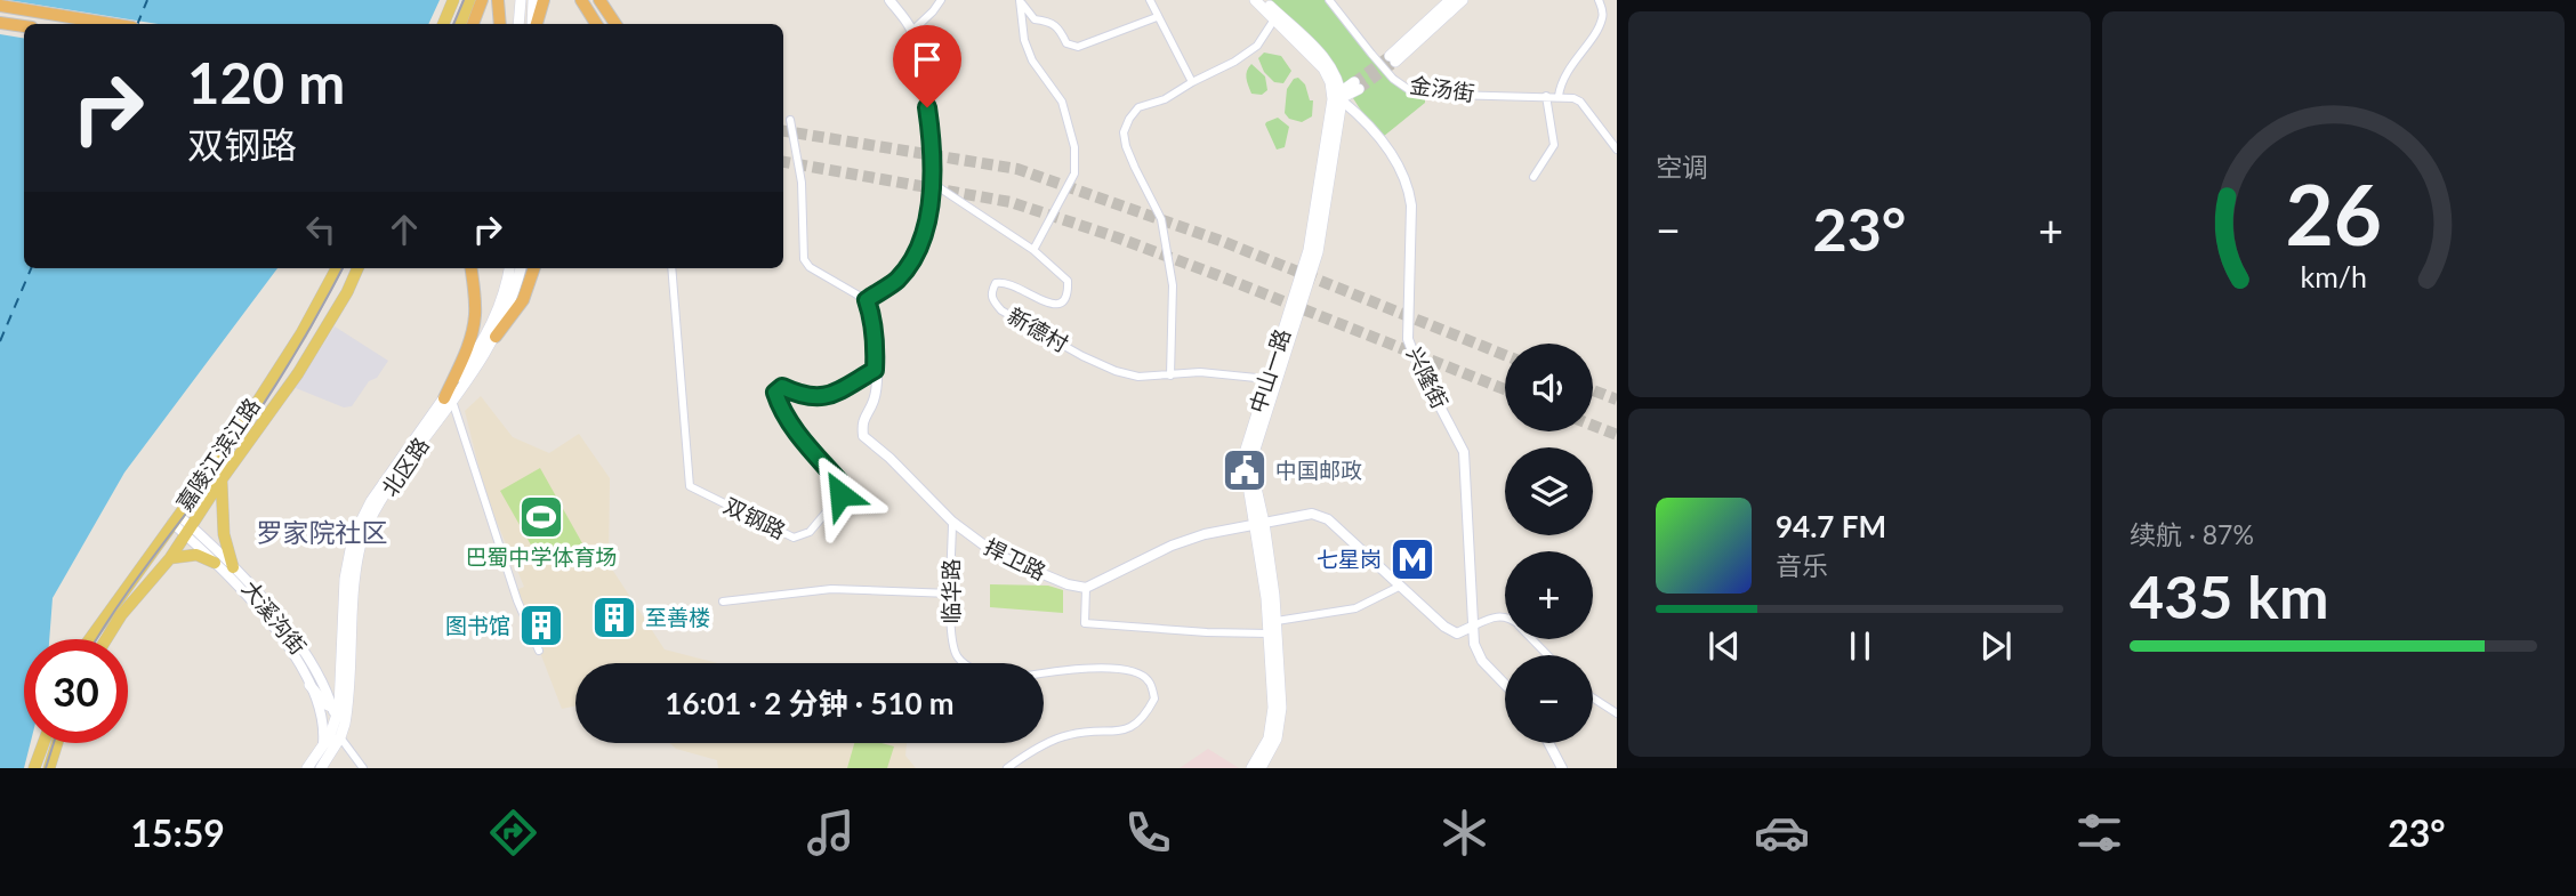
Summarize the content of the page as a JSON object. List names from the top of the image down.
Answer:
{
  "streets": {
    "main road": ["中山一路", "嘉陵江滨江路", "北区路"],
    "street": [
      "金汤街",
      "新德村",
      "兴隆街",
      "双钢路",
      "捍卫路",
      "临华路",
      "大溪沟街"
    ]
  },
  "crossings": [
    ["新德村", "中山一路"],
    ["中山一路", "兴隆街"],
    ["嘉陵江滨江路", "大溪沟街"],
    ["北区路", "大溪沟街"],
    ["双钢路", "捍卫路"],
    ["捍卫路", "临华路"]
  ],
  "districts": ["罗家院社区"],
  "places": {
    "public building": ["中国邮政"],
    "sports": ["巴蜀中学体育场"],
    "metro station": ["七星岗"],
    "building": ["至善楼", "图书馆"]
  },
  "page": {
    "tile": [
      "空调",
      ["续航 · 87%", "435 km"]
    ],
    "turn": ["120 m", "双钢路"],
    "heat": ["−", "23°", "+"],
    "map_buttons": ["+", "−"],
    "song": ["94.7 FM", "音乐"],
    "limit": "30",
    "trip": "16:01 · 2 分钟 · 510 m",
    "tabs": ["15:59", "23°"],
    "gauge": ["26", "km/h"]
  }
}
